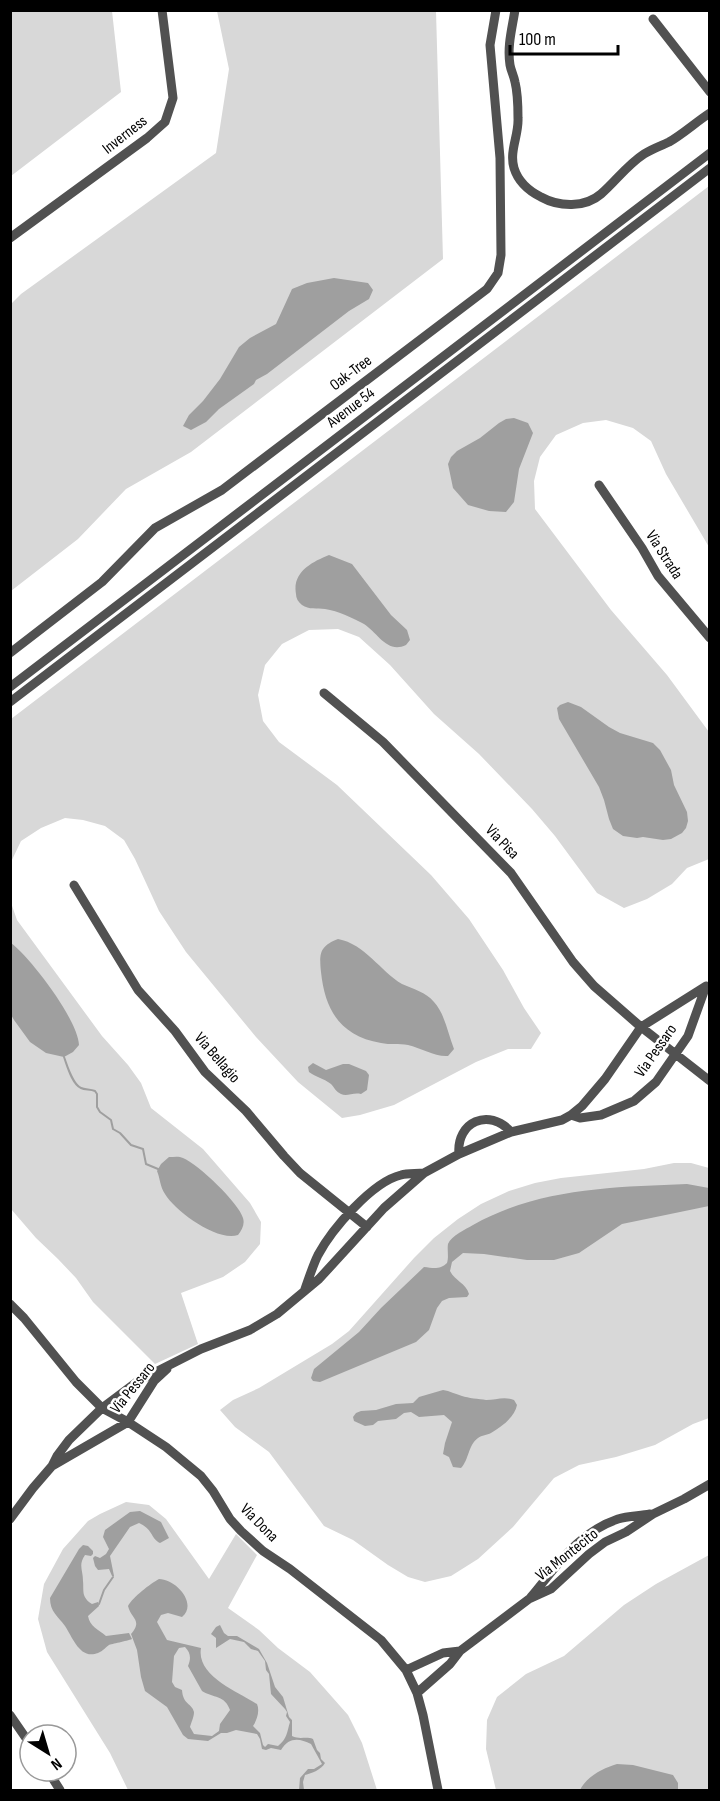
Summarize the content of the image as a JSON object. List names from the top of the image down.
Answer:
{
  "streets": {
    "street": [
      "Inverness",
      "Oak-Tree",
      "Avenue 54",
      "Via Strada",
      "Via Pisa",
      "Via Pessaro",
      "Via Bellagio",
      "Via Dona",
      "Via Montecito"
    ]
  },
  "crossings": [
    ["Via Pisa", "Via Pessaro"],
    ["Via Pessaro", "Via Bellagio"],
    ["Via Pessaro", "Via Dona"],
    ["Via Dona", "Via Montecito"]
  ],
  "scale_bar": "100 m",
  "north": "bottom right"
}
